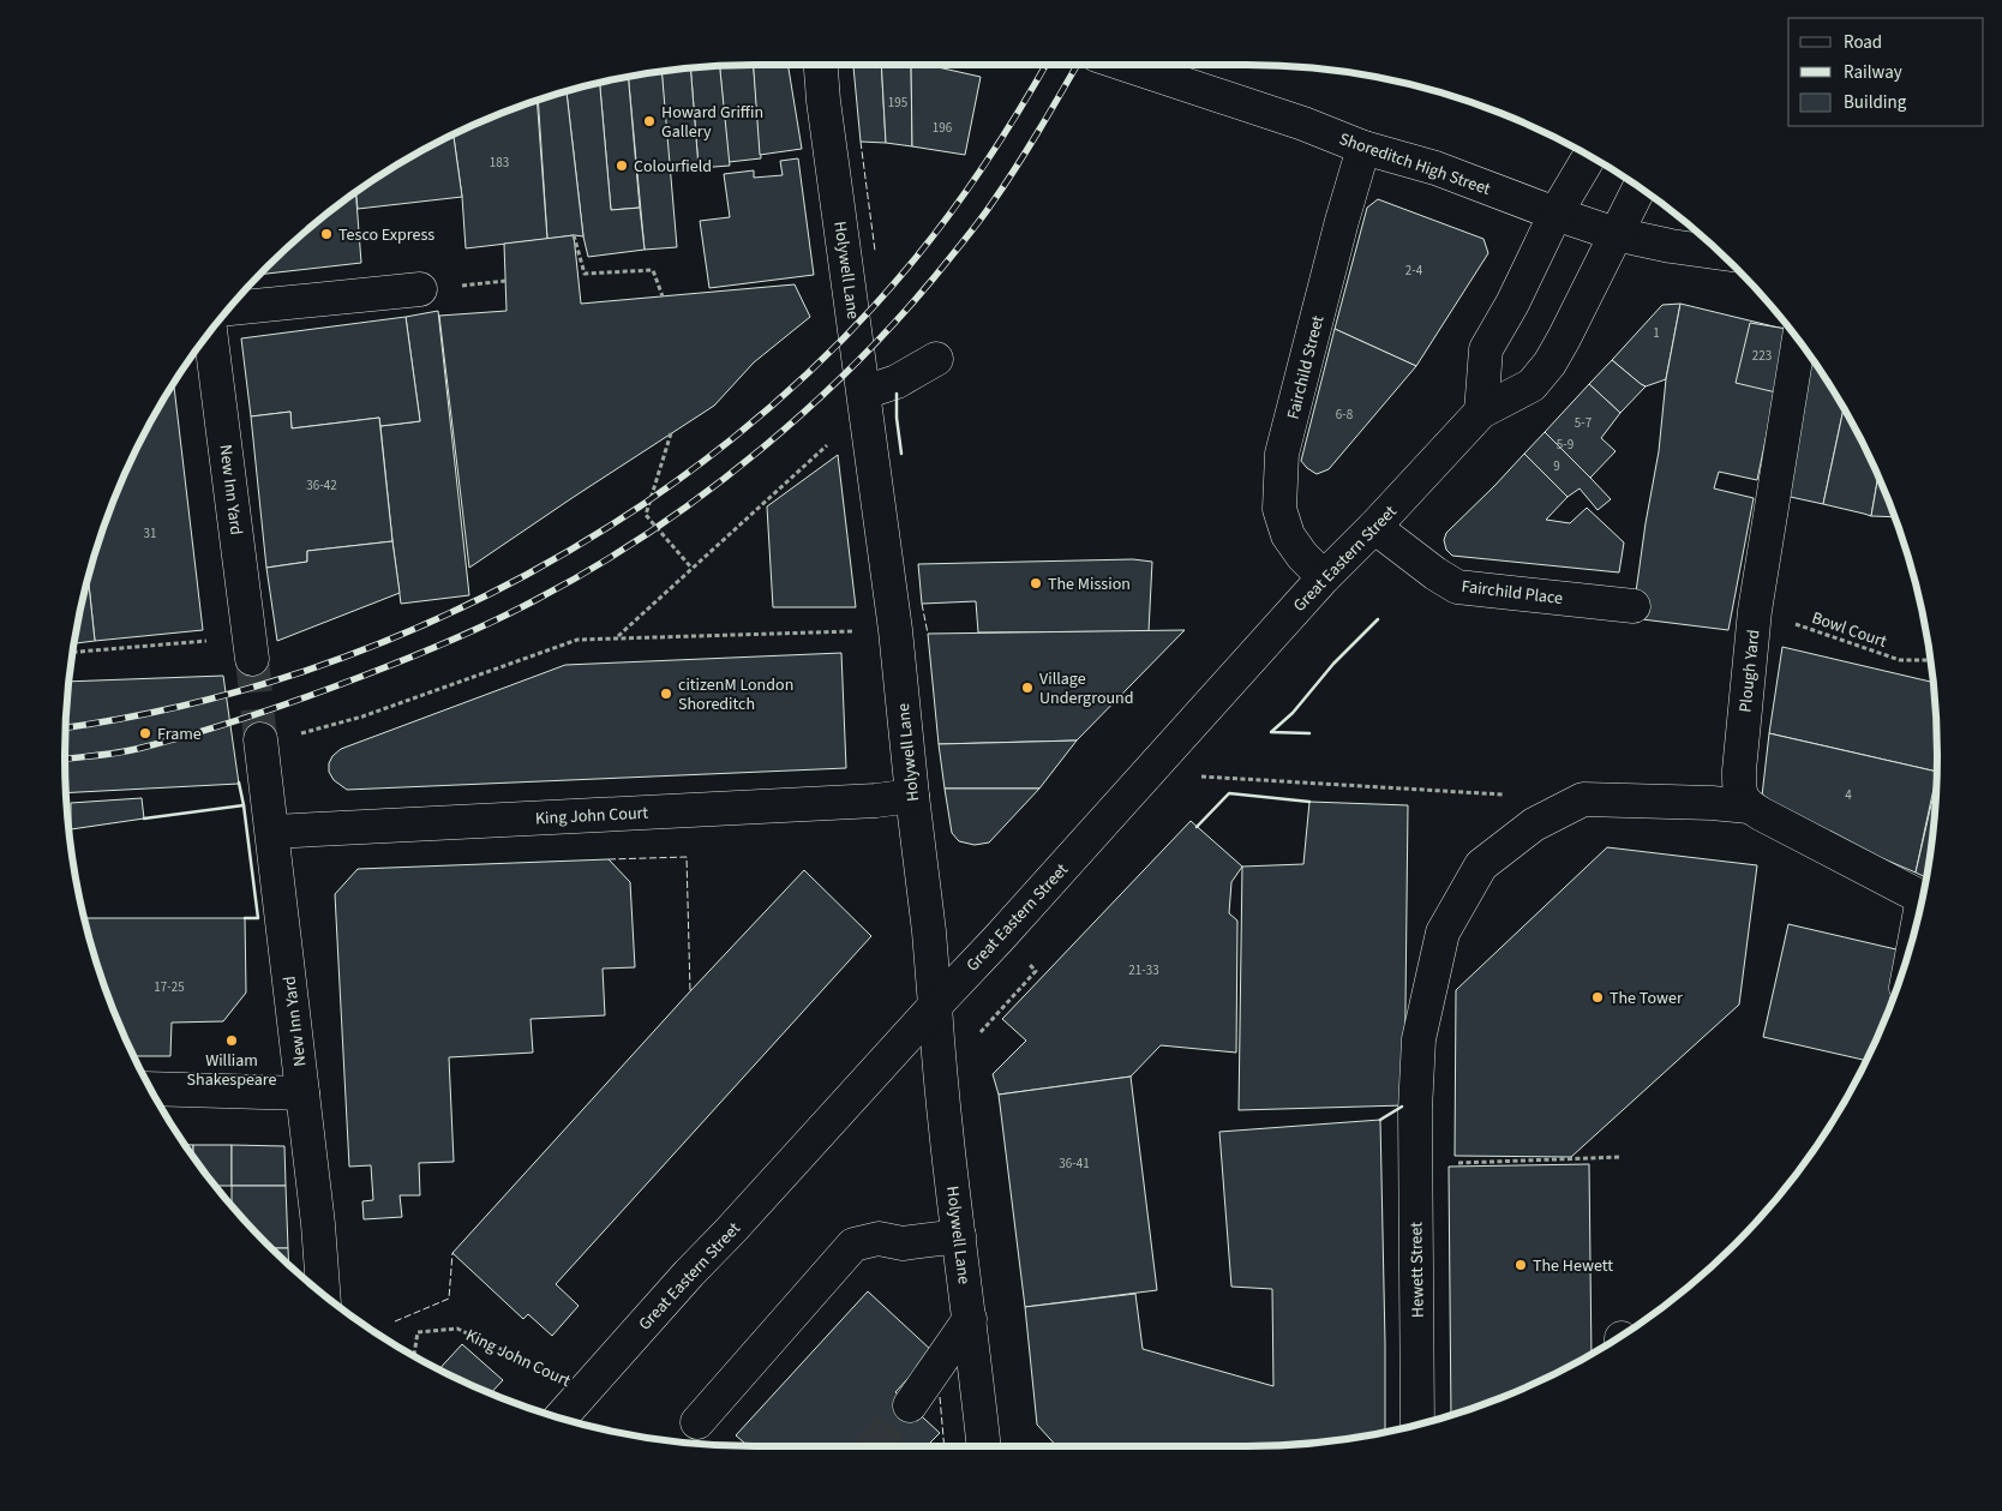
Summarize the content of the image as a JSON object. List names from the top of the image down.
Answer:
{
  "streets": {
    "main road": [
      "Shoreditch High Street",
      "Holywell Lane",
      "Fairchild Street",
      "New Inn Yard",
      "Great Eastern Street",
      "Fairchild Place",
      "Plough Yard",
      "King John Court",
      "Hewett Street"
    ],
    "path": ["Bowl Court"]
  },
  "crossings": [
    ["Shoreditch High Street", "Fairchild Street"],
    ["Shoreditch High Street", "Great Eastern Street"],
    ["Holywell Lane", "Great Eastern Street"],
    ["Holywell Lane", "King John Court"],
    ["Fairchild Street", "Great Eastern Street"],
    ["New Inn Yard", "King John Court"],
    ["Great Eastern Street", "Fairchild Place"],
    ["Great Eastern Street", "King John Court"],
    ["Bowl Court", "Plough Yard"],
    ["Plough Yard", "Hewett Street"]
  ],
  "places": [
    "Howard Griffin Gallery",
    "Colourfield",
    "Tesco Express",
    "The Mission",
    "Village Underground",
    "citizenM London Shoreditch",
    "Frame",
    "The Tower",
    "William Shakespeare",
    "The Hewett"
  ],
  "house_numbers": [
    "195",
    "196",
    "183",
    "2-4",
    "1",
    "223",
    "6-8",
    "5-7",
    "5-9",
    "9",
    "36-42",
    "31",
    "4",
    "21-33",
    "17-25",
    "36-41"
  ],
  "legend": ["Road", "Railway", "Building"]
}
